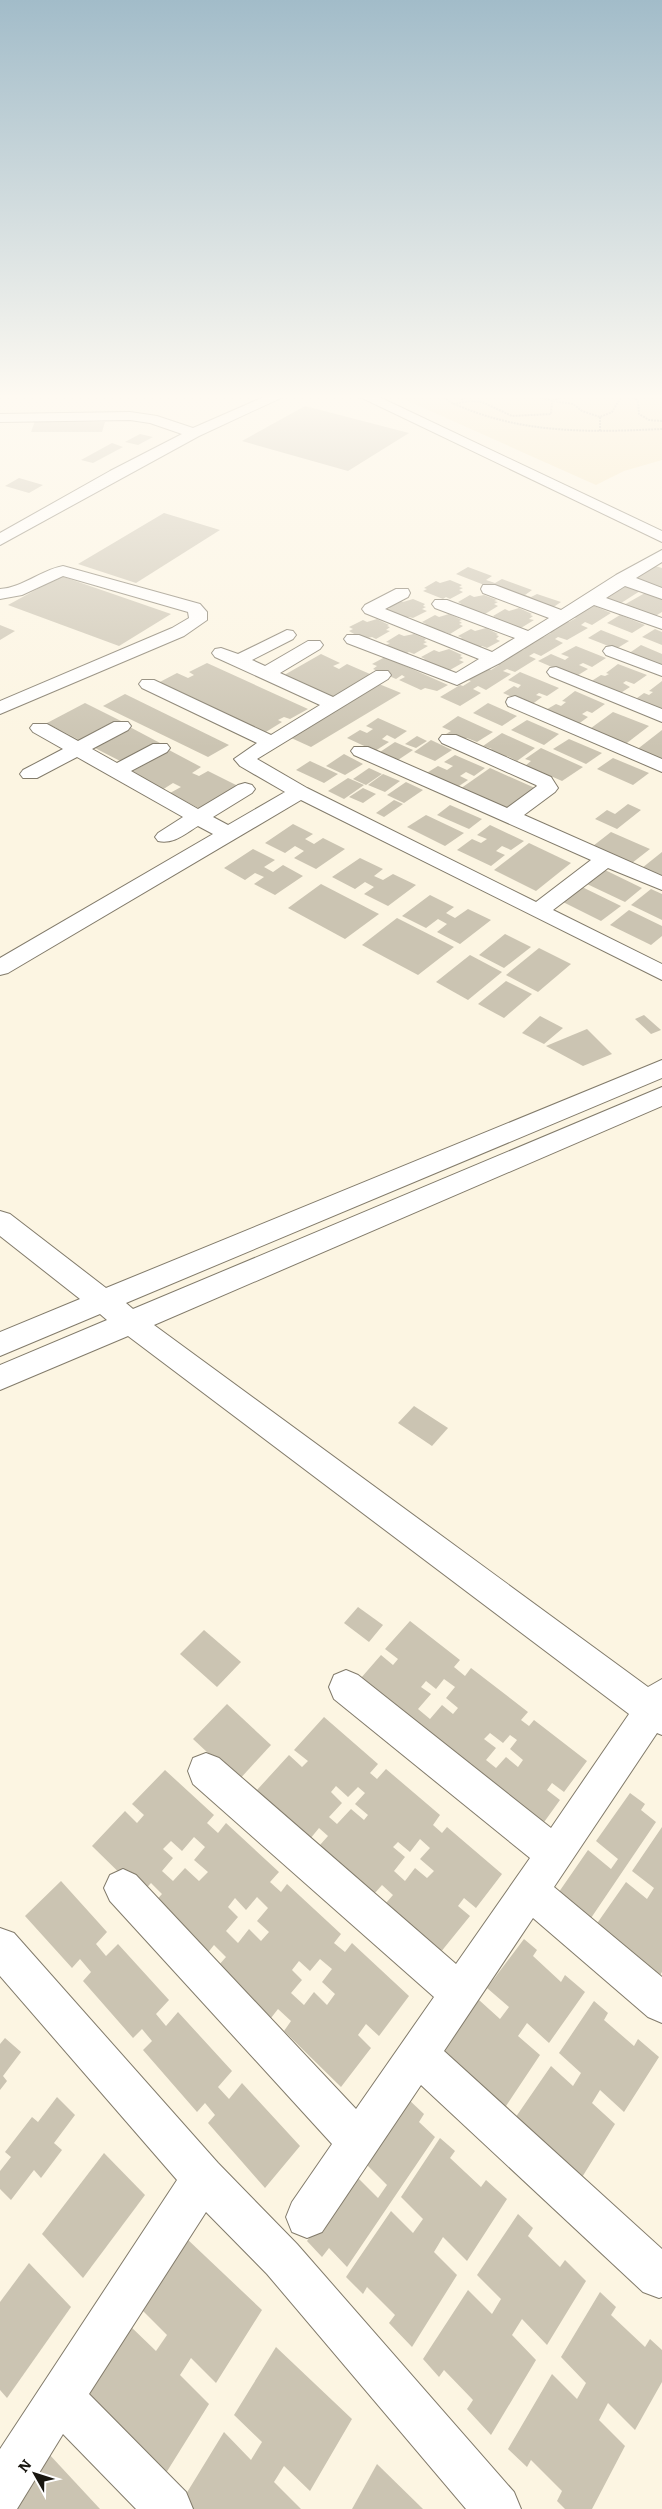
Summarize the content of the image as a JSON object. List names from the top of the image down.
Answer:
{
  "north": "top left"
}
